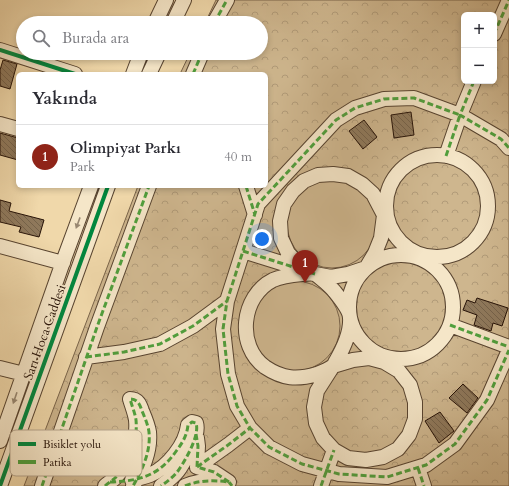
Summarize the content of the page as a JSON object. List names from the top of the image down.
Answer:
{
  "streets": {
    "street": ["Sarı Hoca Caddesi"]
  },
  "legend": ["Bisiklet yolu", "Patika"],
  "page": {
    "map_buttons": ["+", "−"],
    "search": "Burada ara",
    "heading": "Yakında",
    "list": [
      {
        "mark": "1",
        "name": "Olimpiyat Parkı",
        "note": "Park",
        "value": "40 m"
      }
    ],
    "pins": "1"
  }
}
